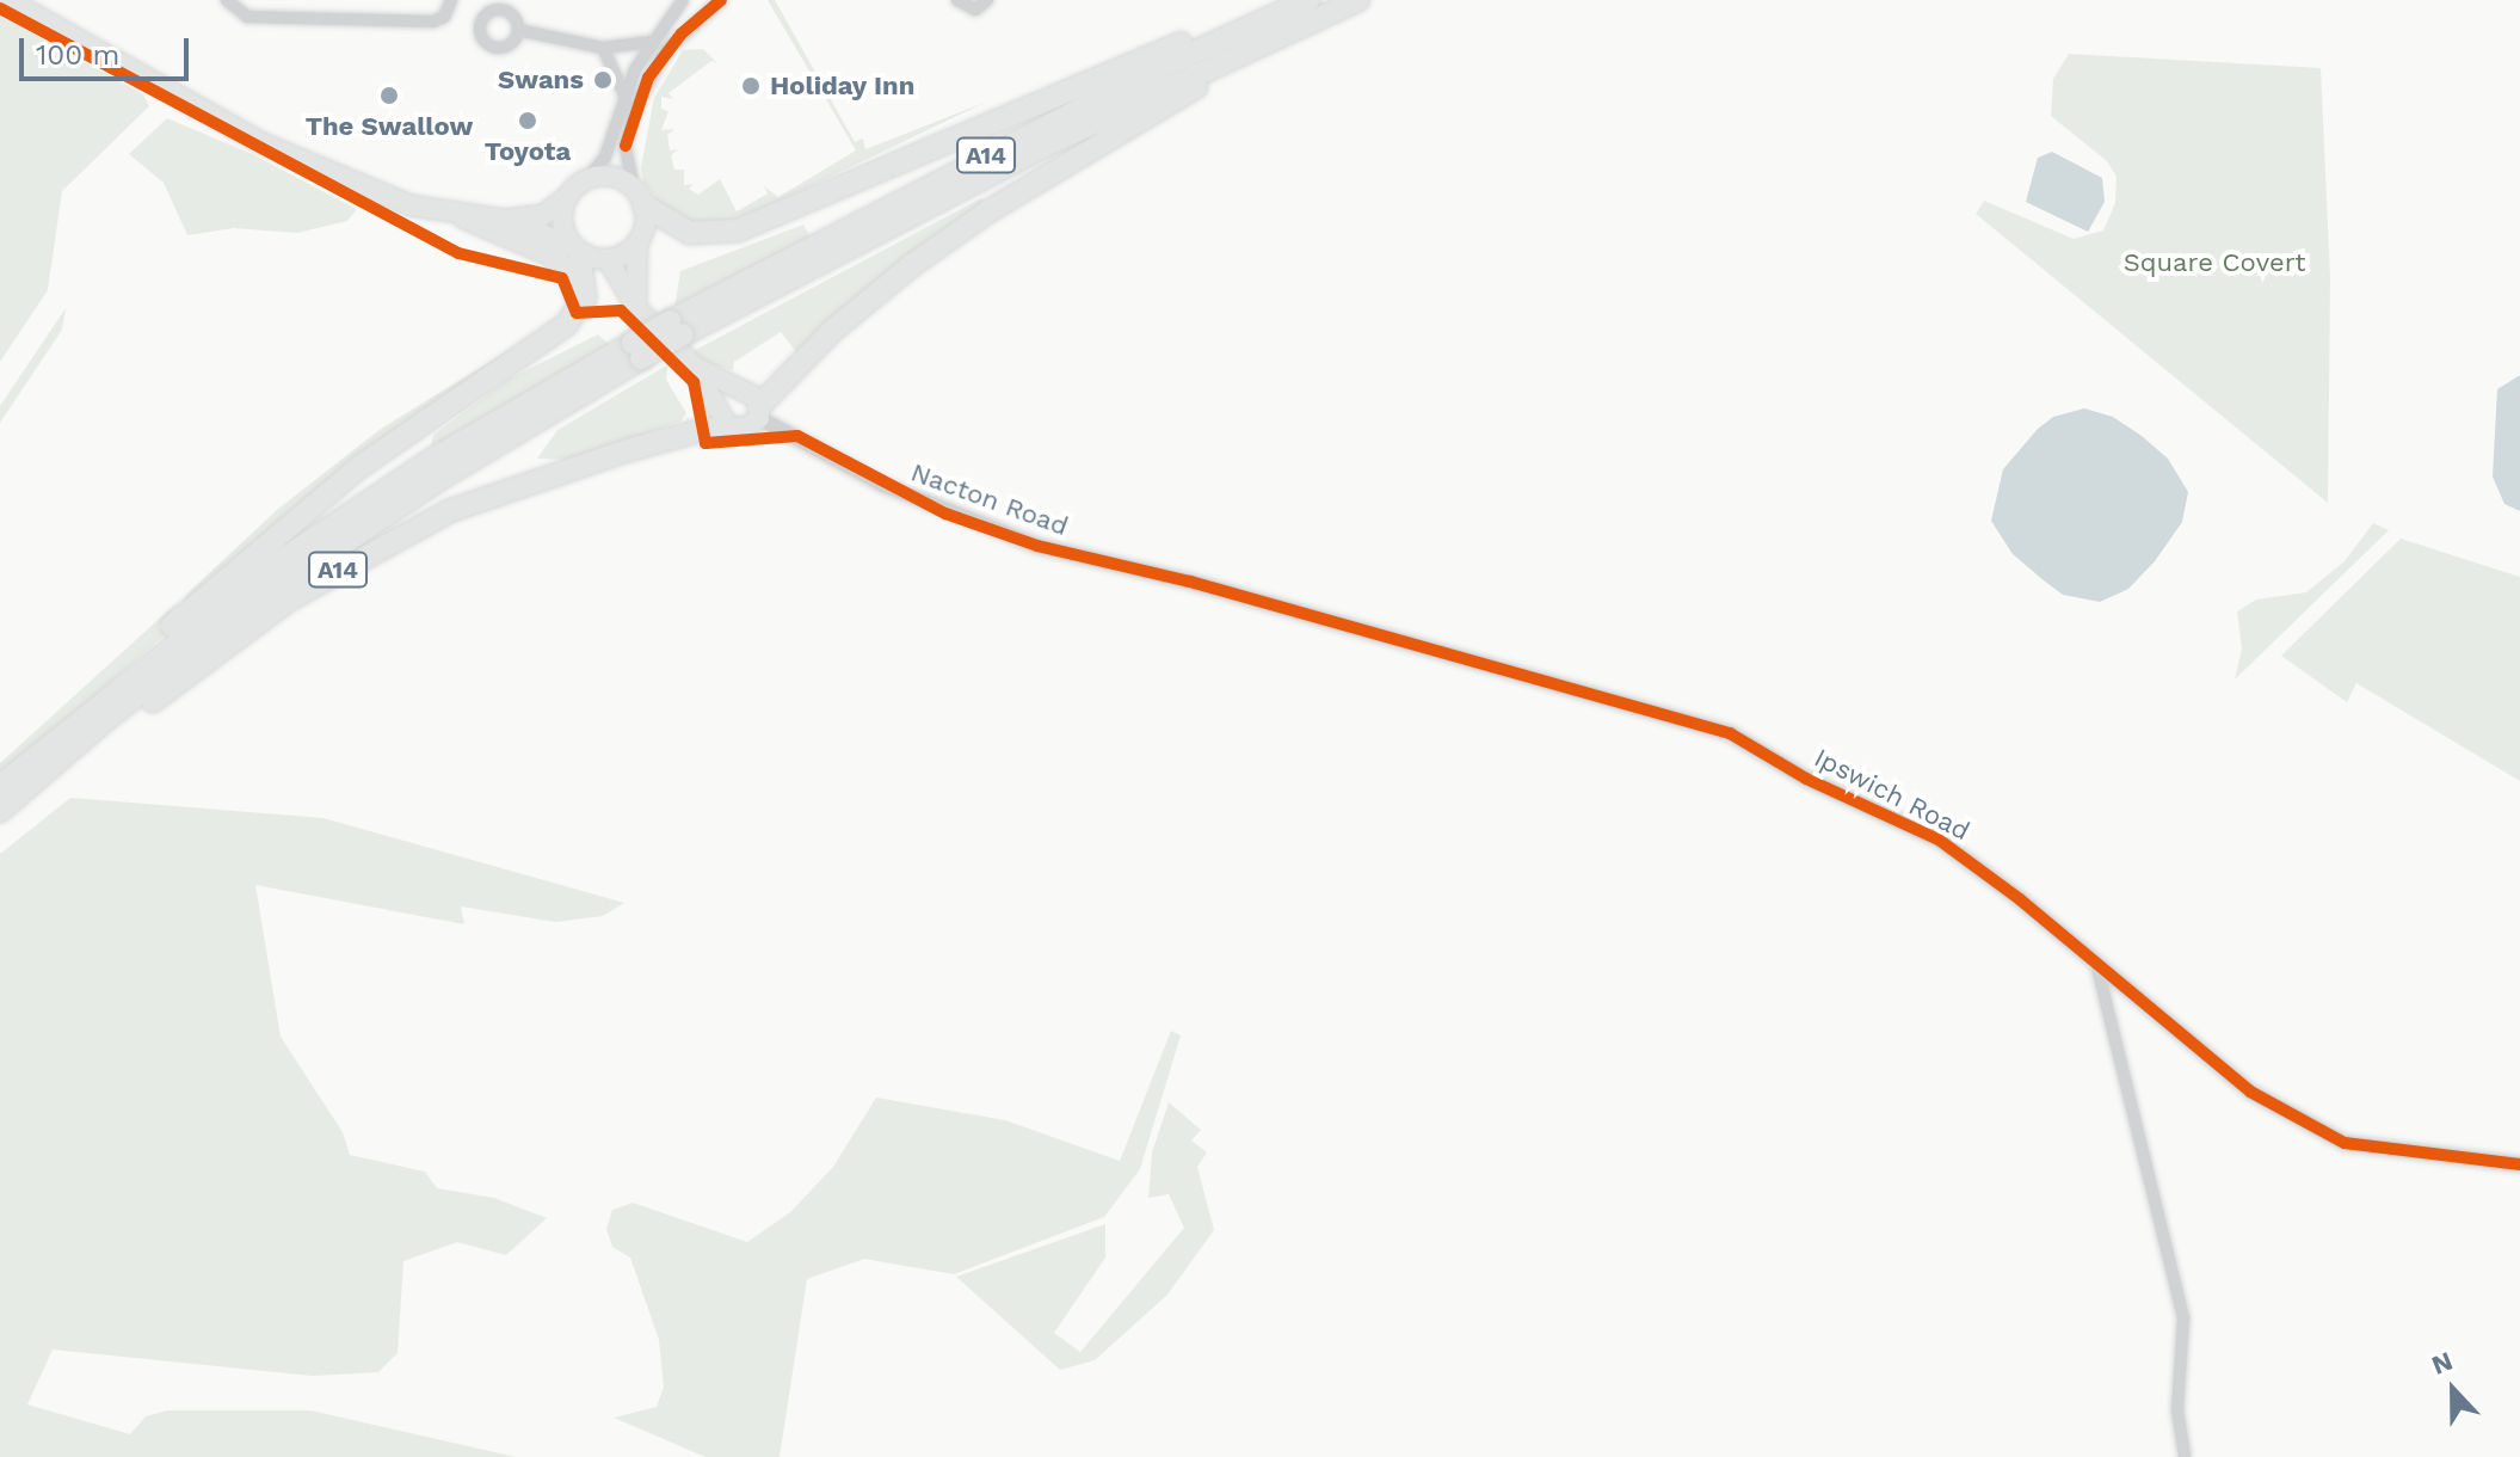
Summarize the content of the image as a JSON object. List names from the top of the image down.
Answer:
{
  "streets": {
    "highway": ["A14"],
    "street": ["Nacton Road", "Ipswich Road"]
  },
  "crossings": [
    ["A14", "Nacton Road"],
    ["Nacton Road", "Ipswich Road"]
  ],
  "parks": ["Square Covert"],
  "places": [
    "Swans",
    "Holiday Inn",
    "The Swallow",
    "Toyota"
  ],
  "scale_bar": "100 m",
  "north": "top"
}
